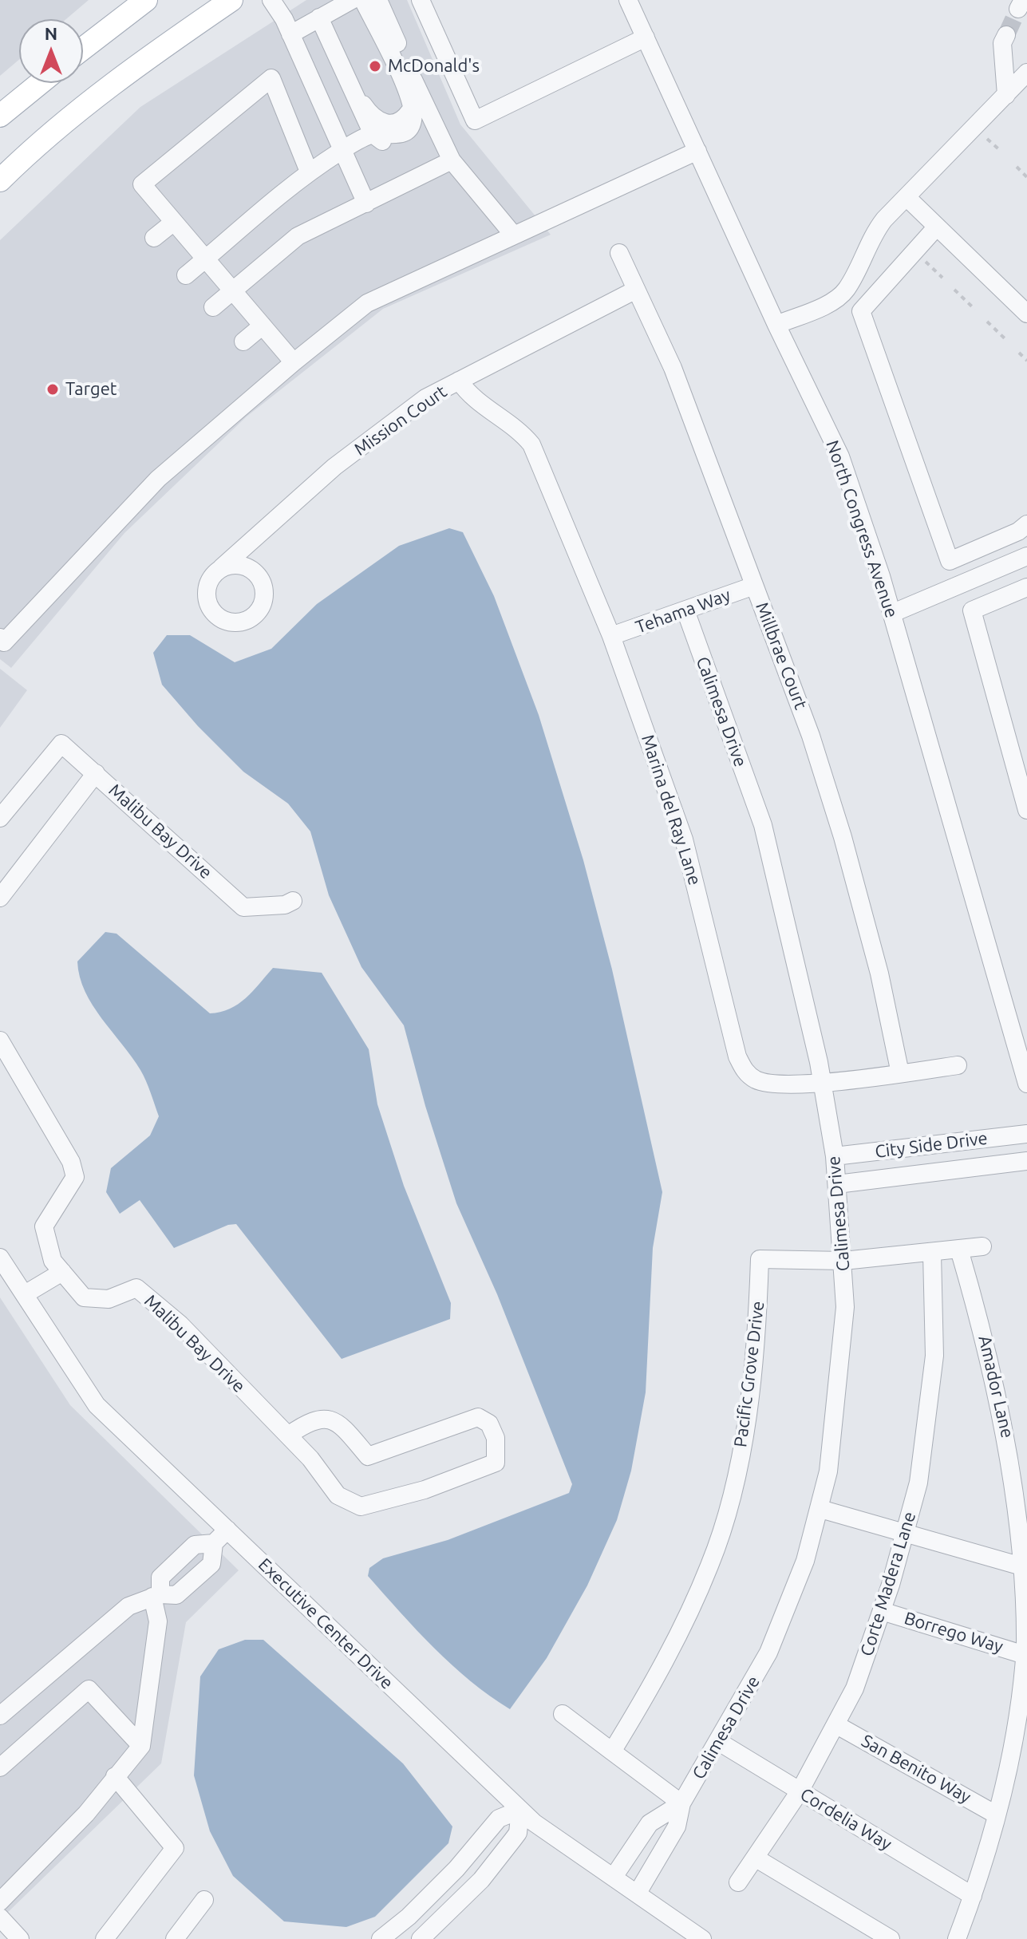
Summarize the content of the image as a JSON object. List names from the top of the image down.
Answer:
{
  "streets": {
    "street": [
      "Mission Court",
      "North Congress Avenue",
      "Tehama Way",
      "Millbrae Court",
      "Calimesa Drive",
      "Marina del Ray Lane",
      "Malibu Bay Drive",
      "City Side Drive",
      "Pacific Grove Drive",
      "Amador Lane",
      "Corte Madera Lane",
      "Executive Center Drive",
      "Borrego Way",
      "San Benito Way",
      "Cordelia Way"
    ]
  },
  "crossings": [
    ["Mission Court", "Millbrae Court"],
    ["Mission Court", "Marina del Ray Lane"],
    ["Tehama Way", "Millbrae Court"],
    ["Tehama Way", "Calimesa Drive"],
    ["Tehama Way", "Marina del Ray Lane"],
    ["Millbrae Court", "Marina del Ray Lane"],
    ["Calimesa Drive", "Marina del Ray Lane"],
    ["Calimesa Drive", "City Side Drive"],
    ["Calimesa Drive", "Pacific Grove Drive"],
    ["Calimesa Drive", "Executive Center Drive"],
    ["Calimesa Drive", "Cordelia Way"],
    ["Pacific Grove Drive", "Amador Lane"],
    ["Pacific Grove Drive", "Corte Madera Lane"],
    ["Amador Lane", "Borrego Way"],
    ["Amador Lane", "San Benito Way"],
    ["Amador Lane", "Cordelia Way"],
    ["Corte Madera Lane", "Borrego Way"],
    ["Corte Madera Lane", "San Benito Way"],
    ["Corte Madera Lane", "Cordelia Way"]
  ],
  "places": ["McDonald's", "Target"],
  "north": "top"
}
